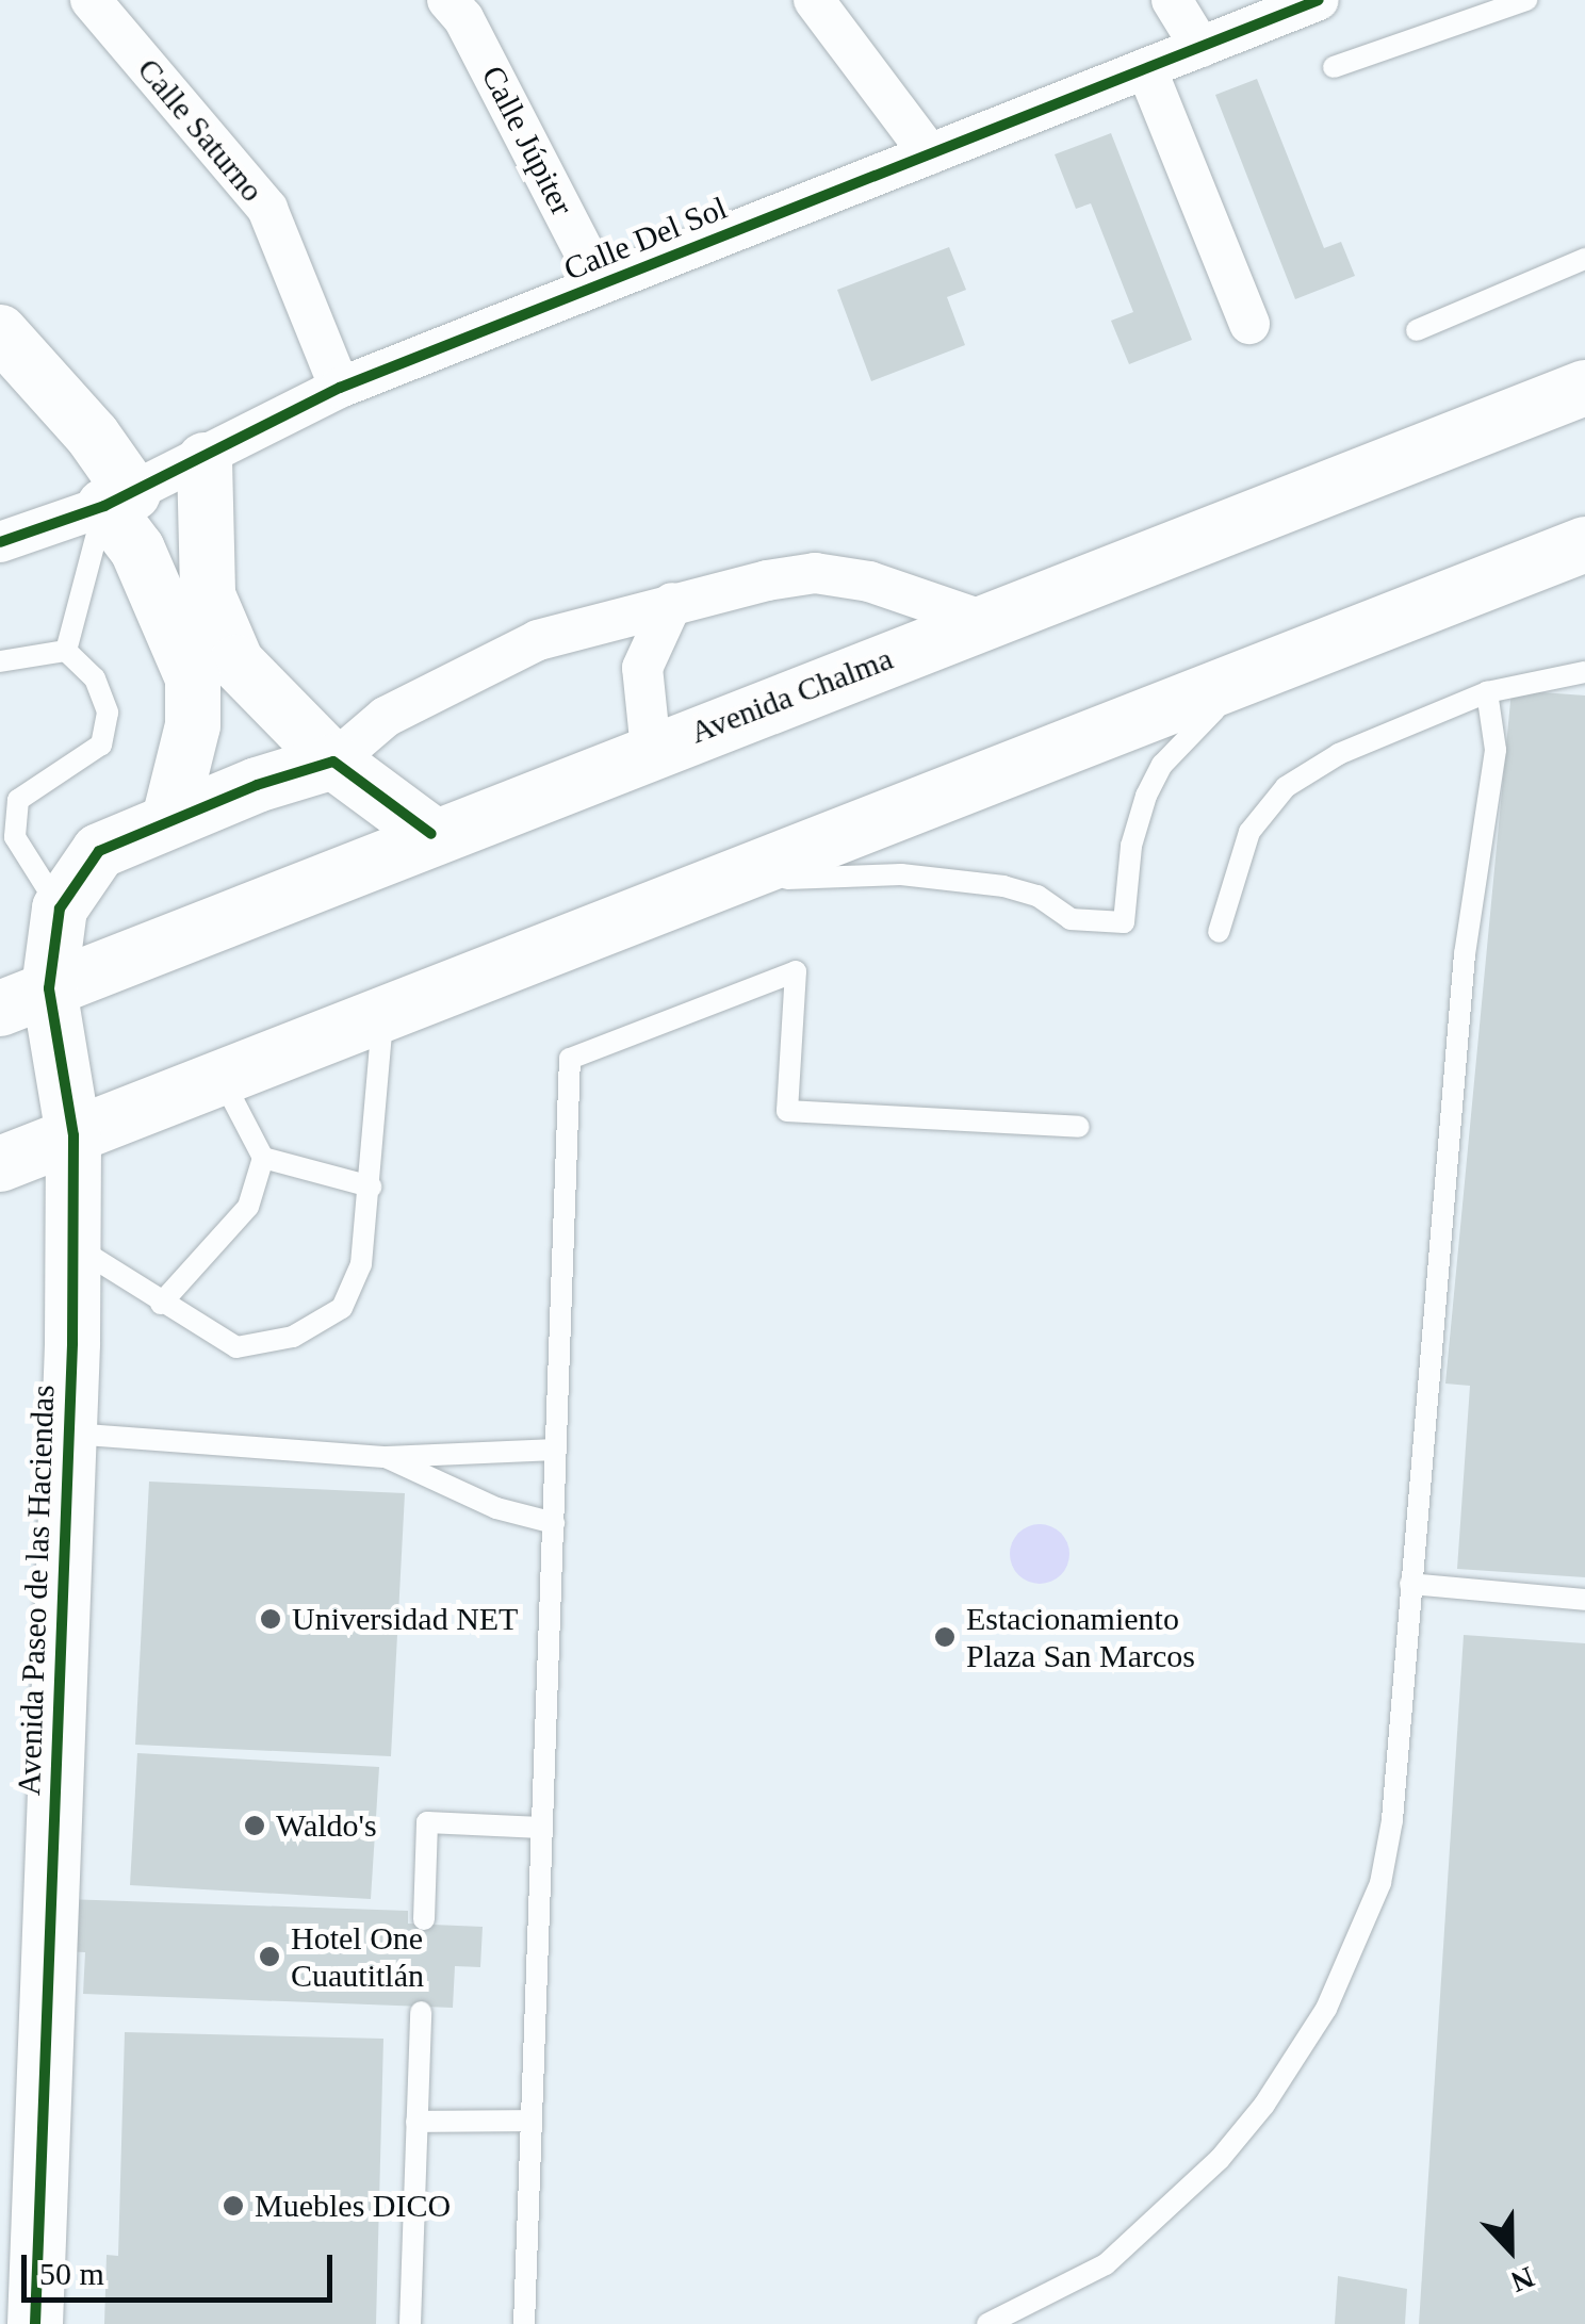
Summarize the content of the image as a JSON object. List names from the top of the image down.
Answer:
{
  "streets": {
    "main road": ["Avenida Chalma", "Avenida Paseo de las Haciendas"],
    "street": ["Calle Saturno", "Calle Júpiter", "Calle Del Sol"]
  },
  "crossings": [
    ["Calle Saturno", "Calle Del Sol"],
    ["Calle Júpiter", "Calle Del Sol"],
    ["Avenida Chalma", "Avenida Paseo de las Haciendas"]
  ],
  "places": [
    "Universidad NET",
    "Estacionamiento Plaza San Marcos",
    "Waldo's",
    "Hotel One Cuautitlán",
    "Muebles DICO"
  ],
  "scale_bar": "50 m",
  "north": "bottom"
}
